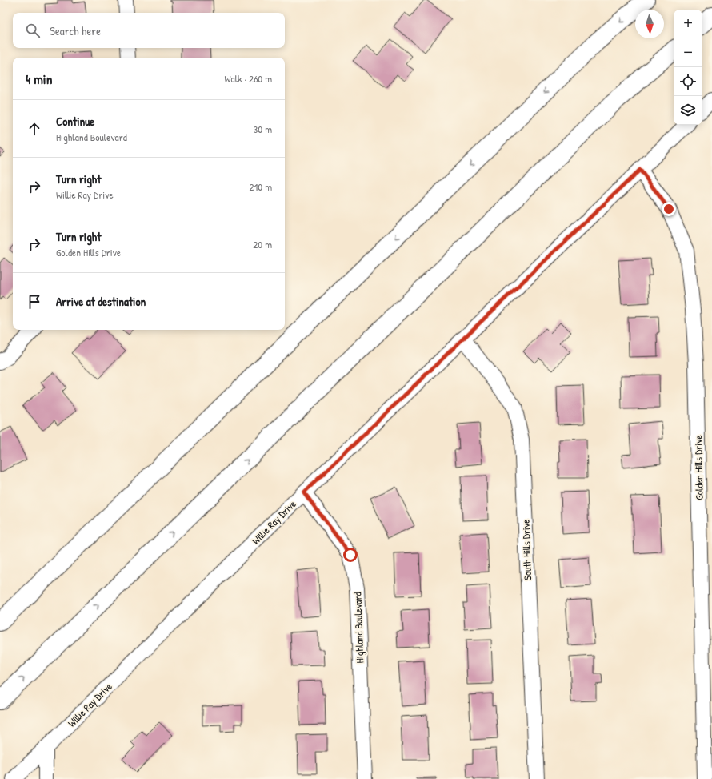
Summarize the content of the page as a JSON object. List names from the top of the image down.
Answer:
{
  "streets": {
    "street": [
      "Golden Hills Drive",
      "Willie Ray Drive",
      "South Hills Drive",
      "Highland Boulevard"
    ]
  },
  "crossings": [
    ["Golden Hills Drive", "Willie Ray Drive"],
    ["Willie Ray Drive", "South Hills Drive"],
    ["Willie Ray Drive", "Highland Boulevard"]
  ],
  "north": "bottom",
  "page": {
    "map_buttons": ["+", "−"],
    "search": "Search here",
    "heading": ["4 min", "Walk · 260 m"],
    "list": [
      ["Continue", "Highland Boulevard", "30 m"],
      ["Turn right", "Willie Ray Drive", "210 m"],
      ["Turn right", "Golden Hills Drive", "20 m"],
      "Arrive at destination"
    ]
  }
}
